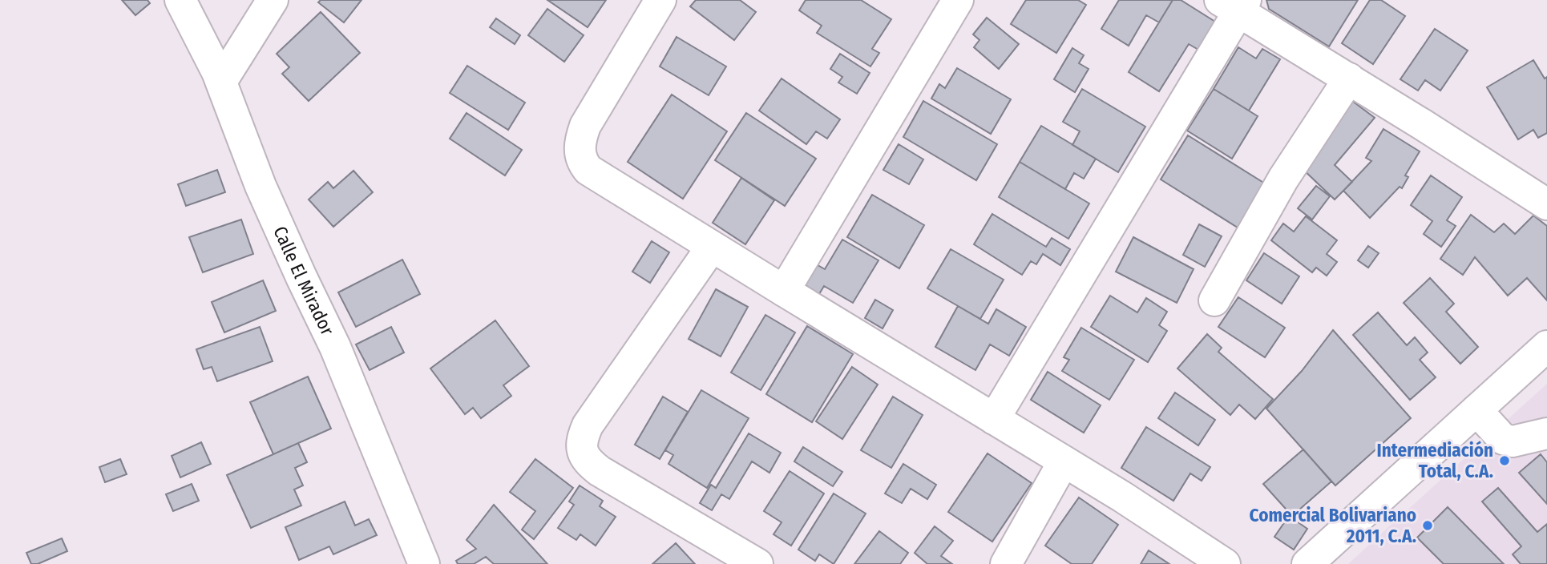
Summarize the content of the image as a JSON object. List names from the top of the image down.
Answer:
{
  "streets": {
    "street": ["Calle El Mirador"]
  },
  "places": ["Intermediación Total, C.A.", "Comercial Bolivariano 2011, C.A."]
}
